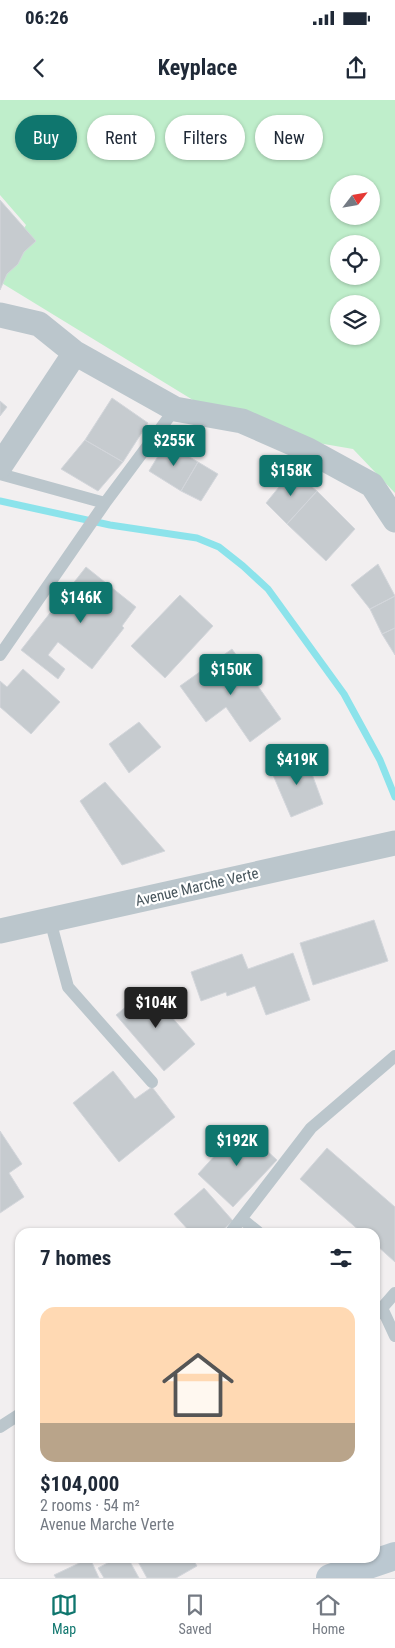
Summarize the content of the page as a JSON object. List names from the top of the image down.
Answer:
{
  "streets": {
    "street": ["Avenue Marche Verte"]
  },
  "north": "top right",
  "page": {
    "status": "06:26",
    "header": "Keyplace",
    "chip": [
      "Buy",
      "Rent",
      "Filters",
      "New"
    ],
    "price": [
      "$255K",
      "$158K",
      "$146K",
      "$150K",
      "$419K",
      "$104K",
      "$192K"
    ],
    "heading": "7 homes",
    "list": [
      {
        "name": "$104,000",
        "note": "2 rooms · 54 m² · Avenue Marche Verte"
      }
    ],
    "tabs": ["Map", "Saved", "Home"]
  }
}
